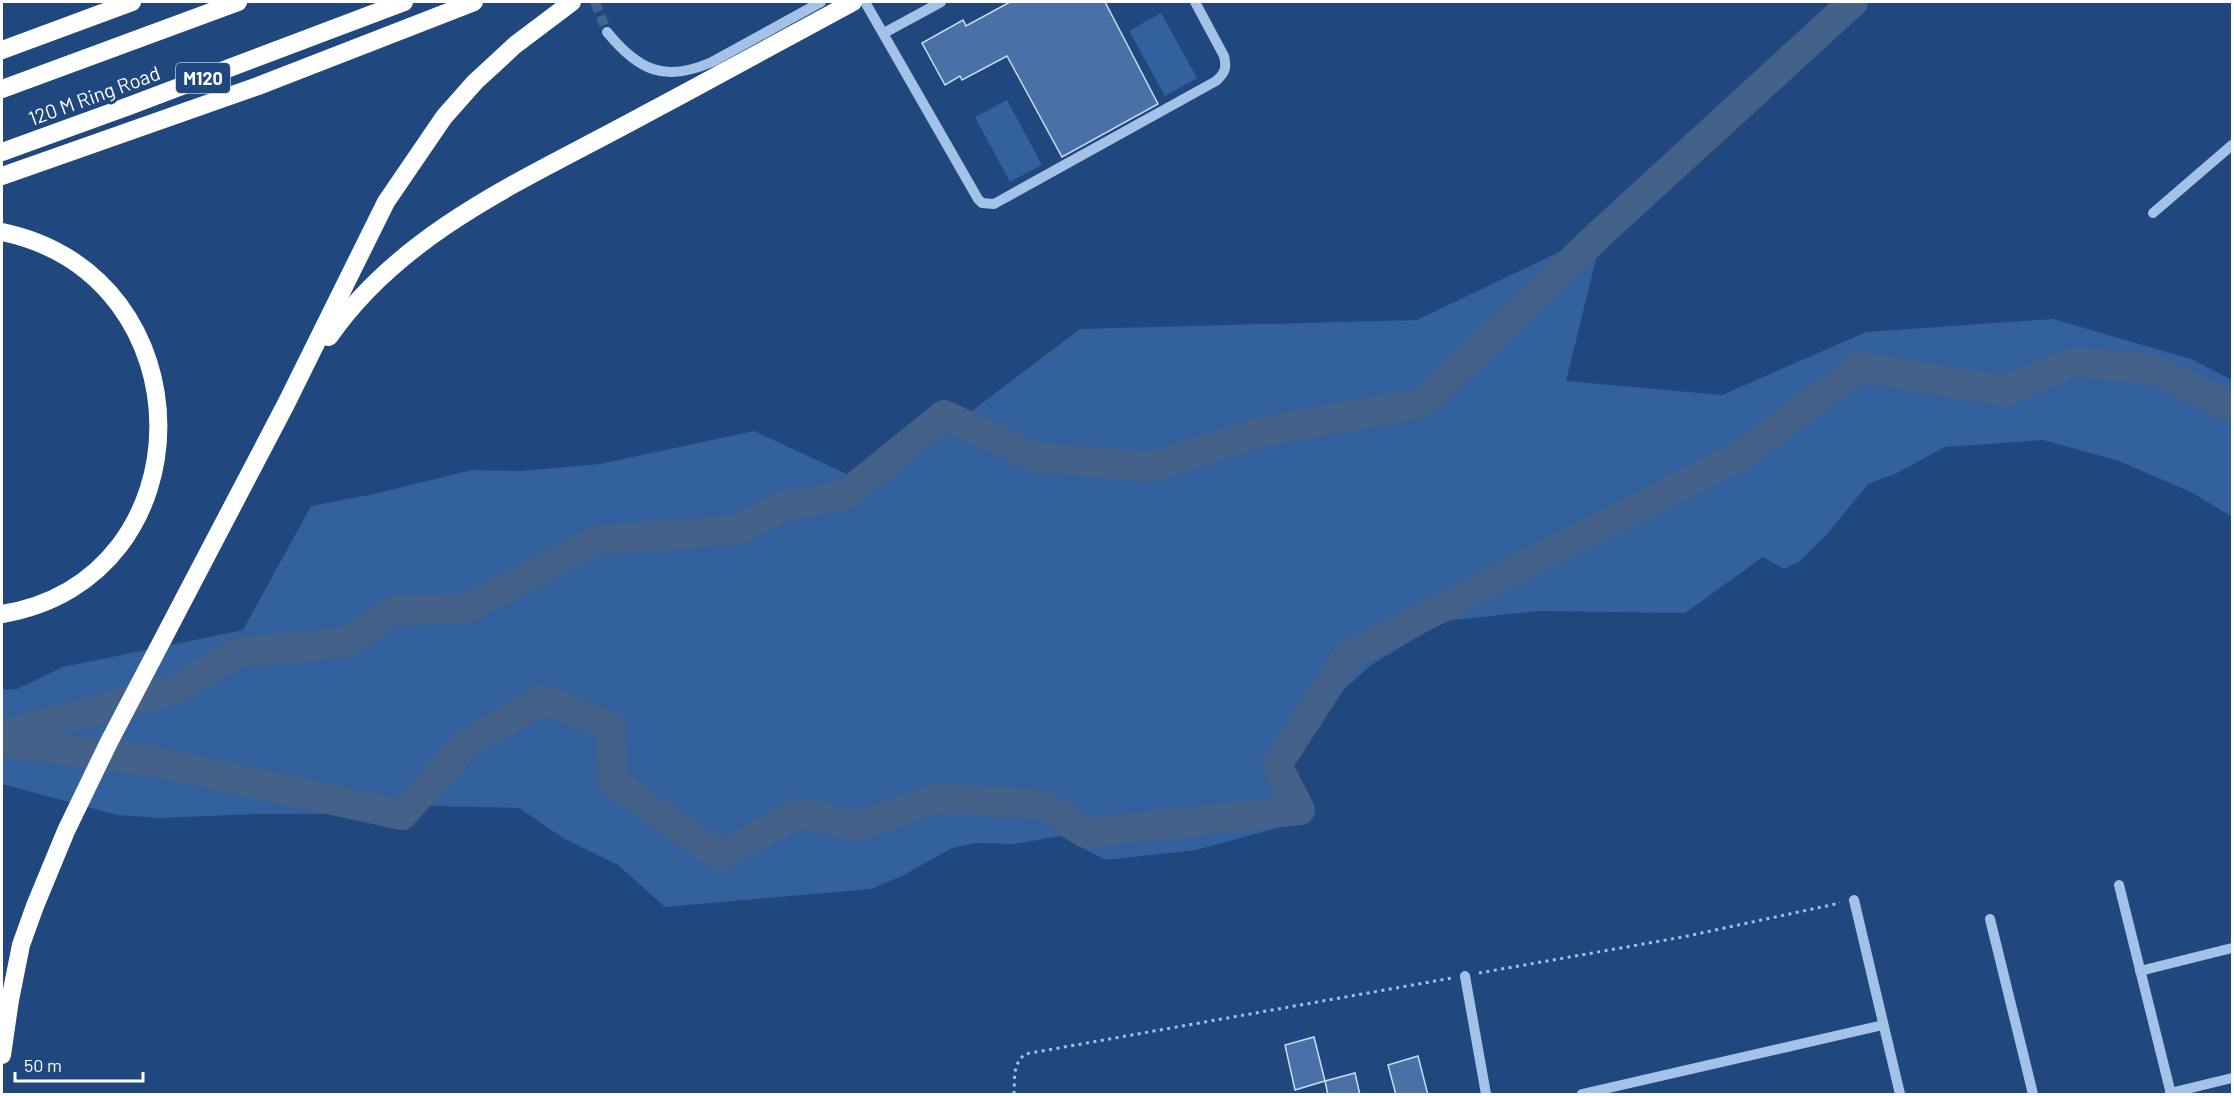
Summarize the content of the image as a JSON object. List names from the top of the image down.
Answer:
{
  "streets": {
    "highway": ["M120", "120 M Ring Road"]
  },
  "scale_bar": "50 m"
}
